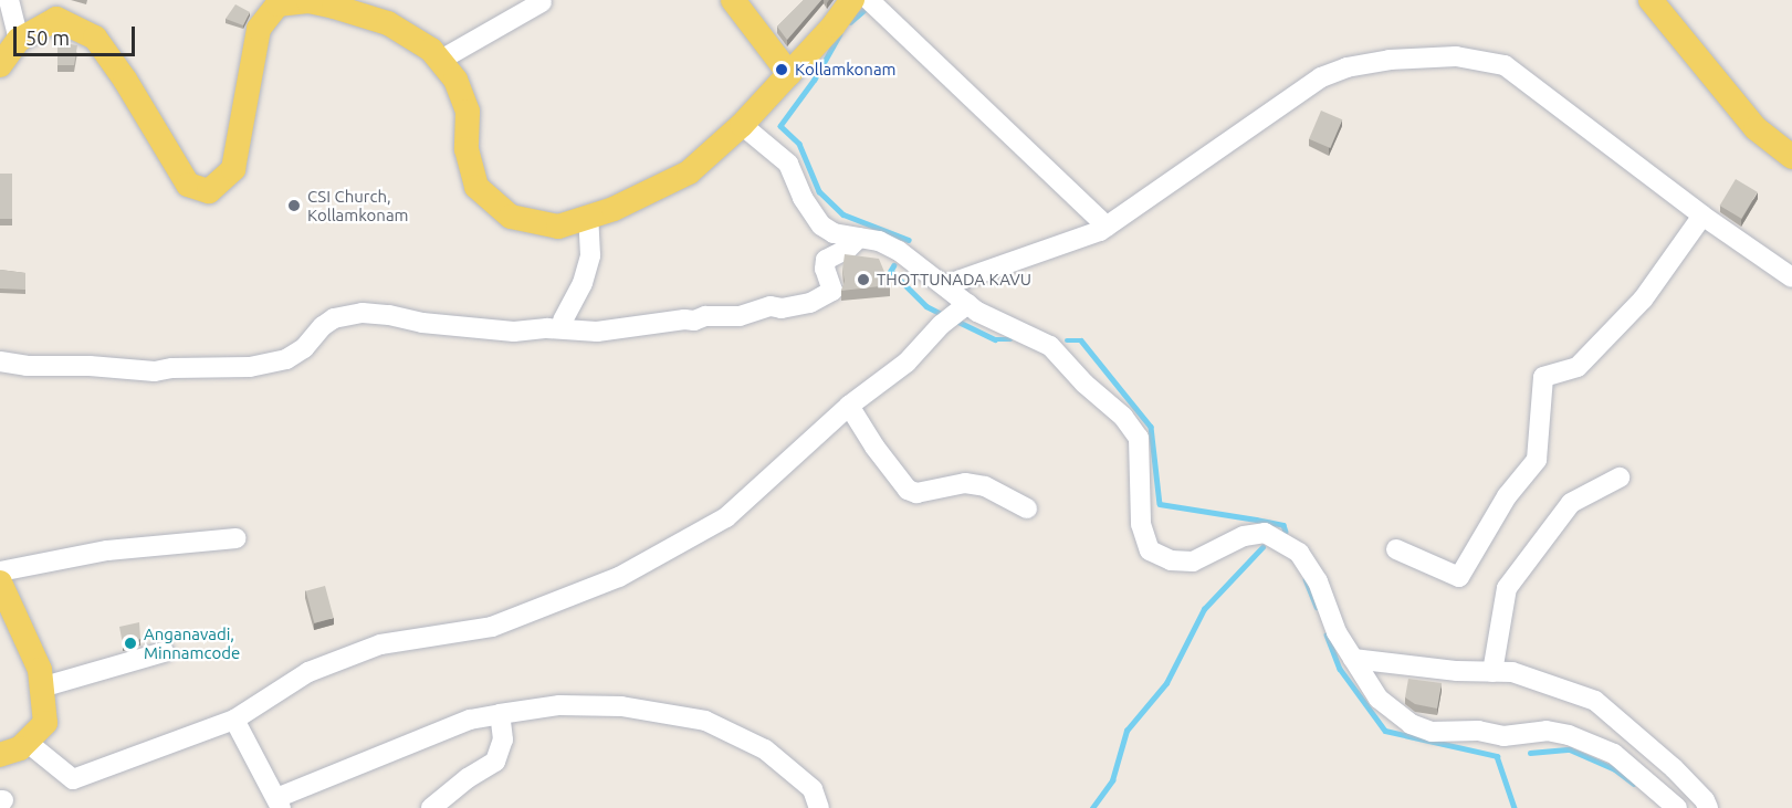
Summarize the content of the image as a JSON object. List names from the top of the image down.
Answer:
{
  "places": [
    "Kollamkonam",
    "CSI Church, Kollamkonam",
    "THOTTUNADA KAVU",
    "Anganavadi, Minnamcode"
  ],
  "scale_bar": "50 m"
}
